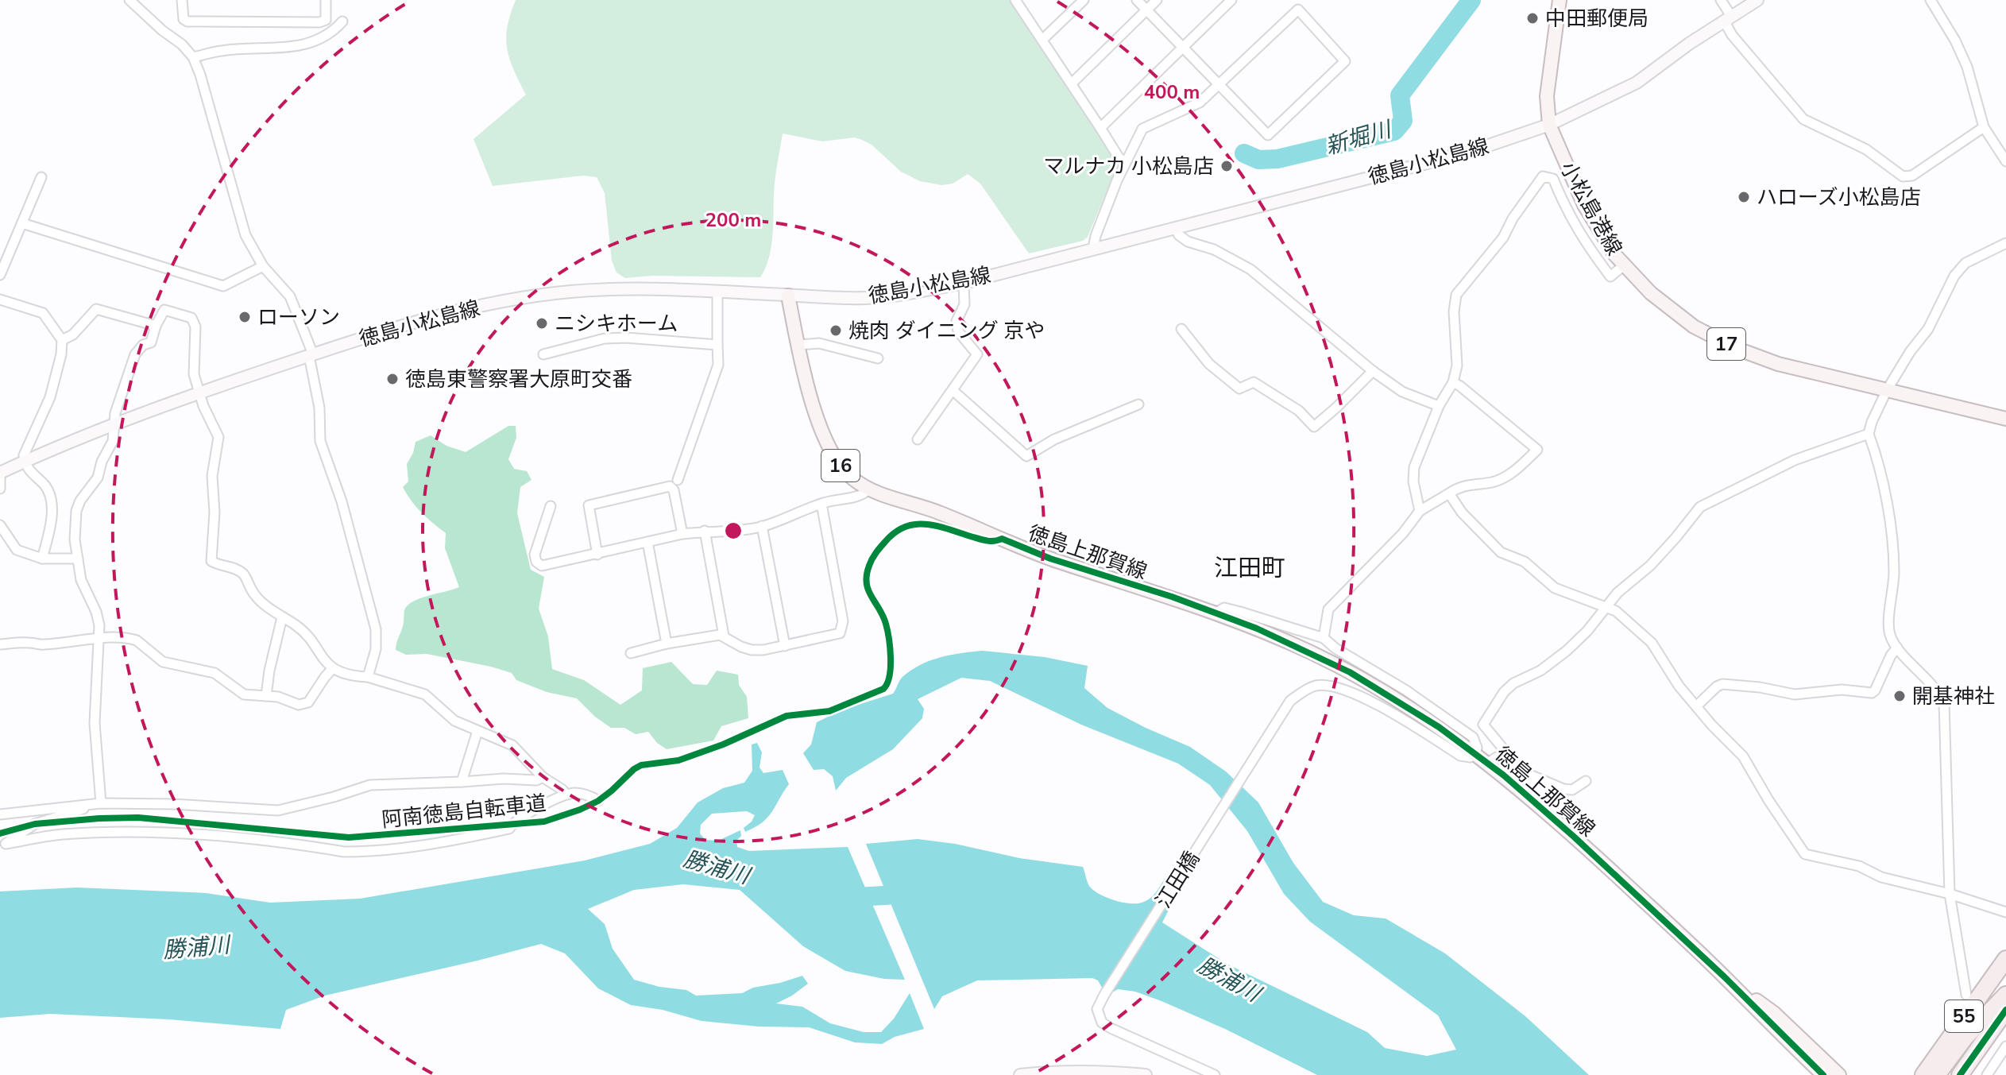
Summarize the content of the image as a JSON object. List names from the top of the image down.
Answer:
{
  "streets": {
    "highway": ["55"],
    "main road": [
      "徳島小松島線",
      "小松島港線",
      "17",
      "16",
      "徳島上那賀線"
    ],
    "street": ["江田橋"],
    "cycle path": ["阿南徳島自転車道"]
  },
  "crossings": [
    ["徳島小松島線", "小松島港線"],
    ["徳島小松島線", "徳島上那賀線"],
    ["徳島上那賀線", "江田橋"]
  ],
  "districts": ["江田町"],
  "water": ["新堀川", "勝浦川"],
  "places": [
    "中田郵便局",
    "マルナカ 小松島店",
    "ハローズ小松島店",
    "ローソン",
    "ニシキホーム",
    "焼肉 ダイニング 京や",
    "徳島東警察署大原町交番",
    "開基神社"
  ],
  "rings": ["400 m", "200 m"]
}
